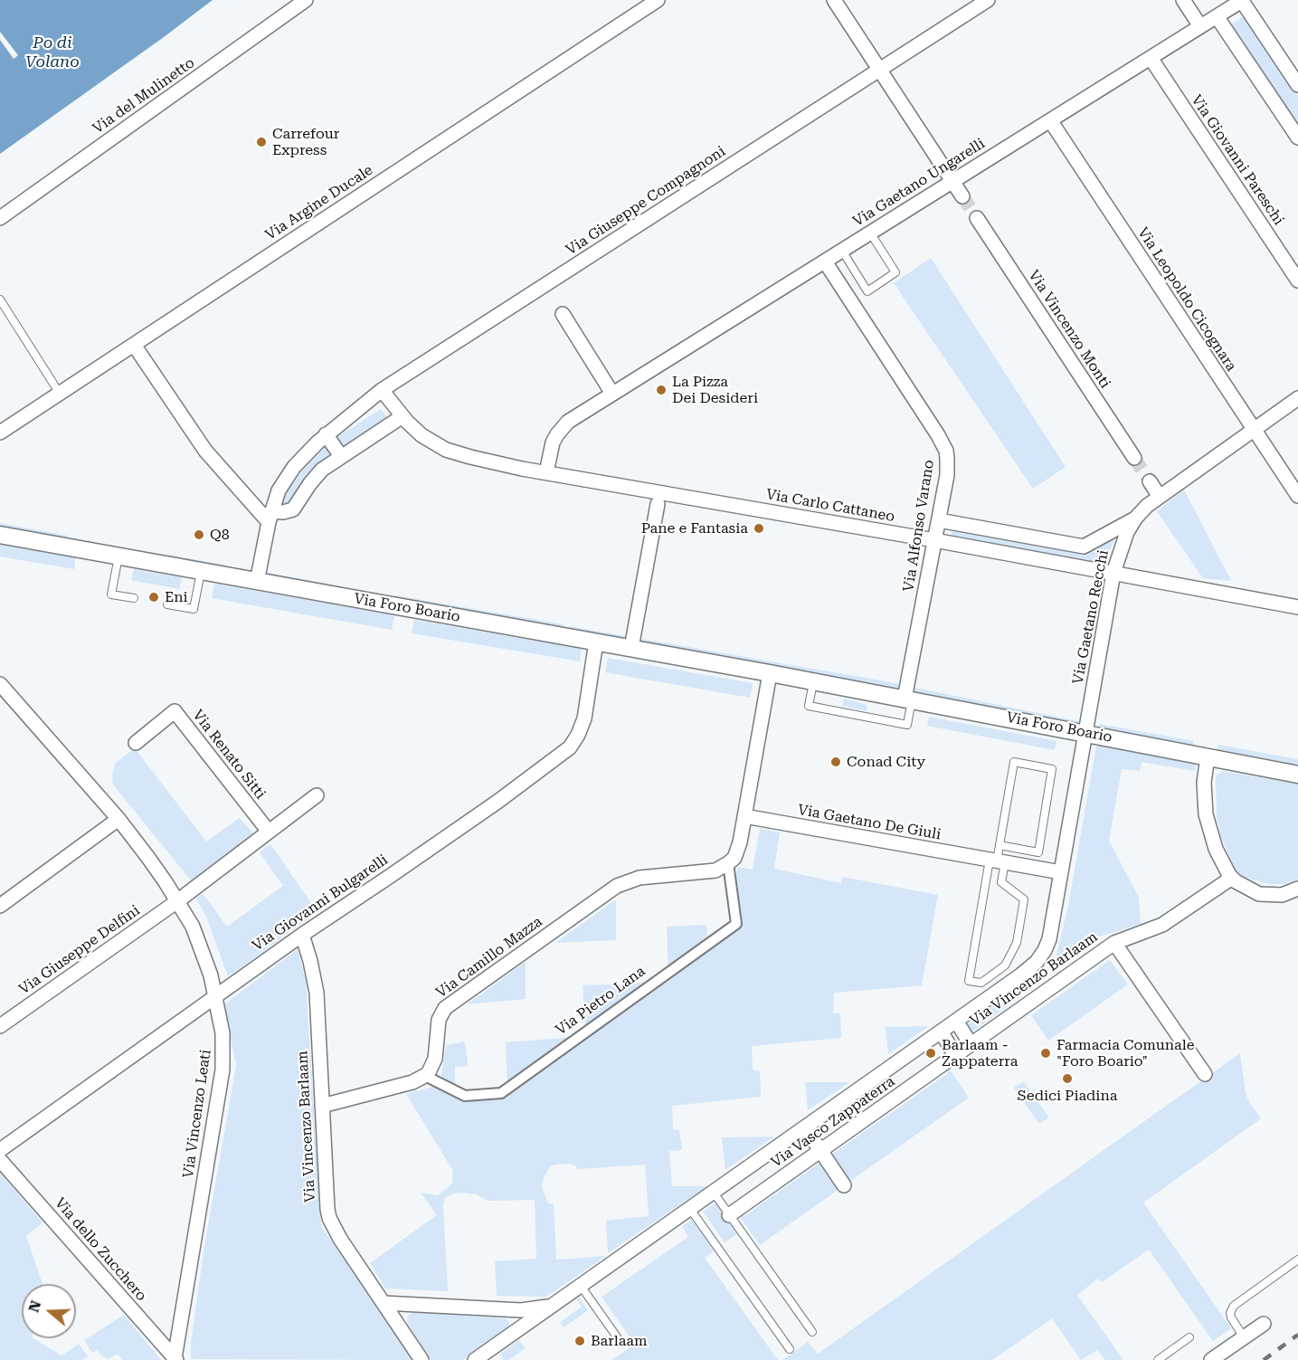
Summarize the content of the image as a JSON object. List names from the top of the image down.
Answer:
{
  "streets": {
    "street": [
      "Via del Mulinetto",
      "Via Giovanni Pareschi",
      "Via Gaetano Ungarelli",
      "Via Giuseppe Compagnoni",
      "Via Argine Ducale",
      "Via Leopoldo Cicognara",
      "Via Vincenzo Monti",
      "Via Carlo Cattaneo",
      "Via Alfonso Varano",
      "Via Foro Boario",
      "Via Gaetano Recchi",
      "Via Renato Sitti",
      "Via Gaetano De Giuli",
      "Via Giovanni Bulgarelli",
      "Via Giuseppe Delfini",
      "Via Camillo Mazza",
      "Via Vincenzo Barlaam",
      "Via Pietro Lana",
      "Via Vincenzo Leati",
      "Via Vasco Zappaterra",
      "Via dello Zucchero"
    ]
  },
  "crossings": [
    ["Via Giovanni Pareschi", "Via Gaetano Ungarelli"],
    ["Via Gaetano Ungarelli", "Via Leopoldo Cicognara"],
    ["Via Gaetano Ungarelli", "Via Carlo Cattaneo"],
    ["Via Gaetano Ungarelli", "Via Alfonso Varano"],
    ["Via Giuseppe Compagnoni", "Via Carlo Cattaneo"],
    ["Via Giuseppe Compagnoni", "Via Foro Boario"],
    ["Via Leopoldo Cicognara", "Via Gaetano Recchi"],
    ["Via Carlo Cattaneo", "Via Alfonso Varano"],
    ["Via Carlo Cattaneo", "Via Gaetano Recchi"],
    ["Via Alfonso Varano", "Via Foro Boario"],
    ["Via Foro Boario", "Via Gaetano Recchi"],
    ["Via Foro Boario", "Via Giovanni Bulgarelli"],
    ["Via Foro Boario", "Via Vincenzo Barlaam"],
    ["Via Gaetano Recchi", "Via Vincenzo Barlaam"],
    ["Via Gaetano De Giuli", "Via Vincenzo Barlaam"],
    ["Via Giovanni Bulgarelli", "Via Vincenzo Barlaam"],
    ["Via Giovanni Bulgarelli", "Via Vincenzo Leati"],
    ["Via Giuseppe Delfini", "Via Vincenzo Leati"],
    ["Via Camillo Mazza", "Via Pietro Lana"],
    ["Via Vincenzo Barlaam", "Via Vasco Zappaterra"],
    ["Via Vincenzo Leati", "Via dello Zucchero"]
  ],
  "water": ["Po di Volano"],
  "places": [
    "Carrefour Express",
    "La Pizza Dei Desideri",
    "Pane e Fantasia",
    "Q8",
    "Eni",
    "Conad City",
    "Barlaam - Zappaterra",
    "Farmacia Comunale \"Foro Boario\"",
    "Sedici Piadina",
    "Barlaam"
  ],
  "north": "left"
}
